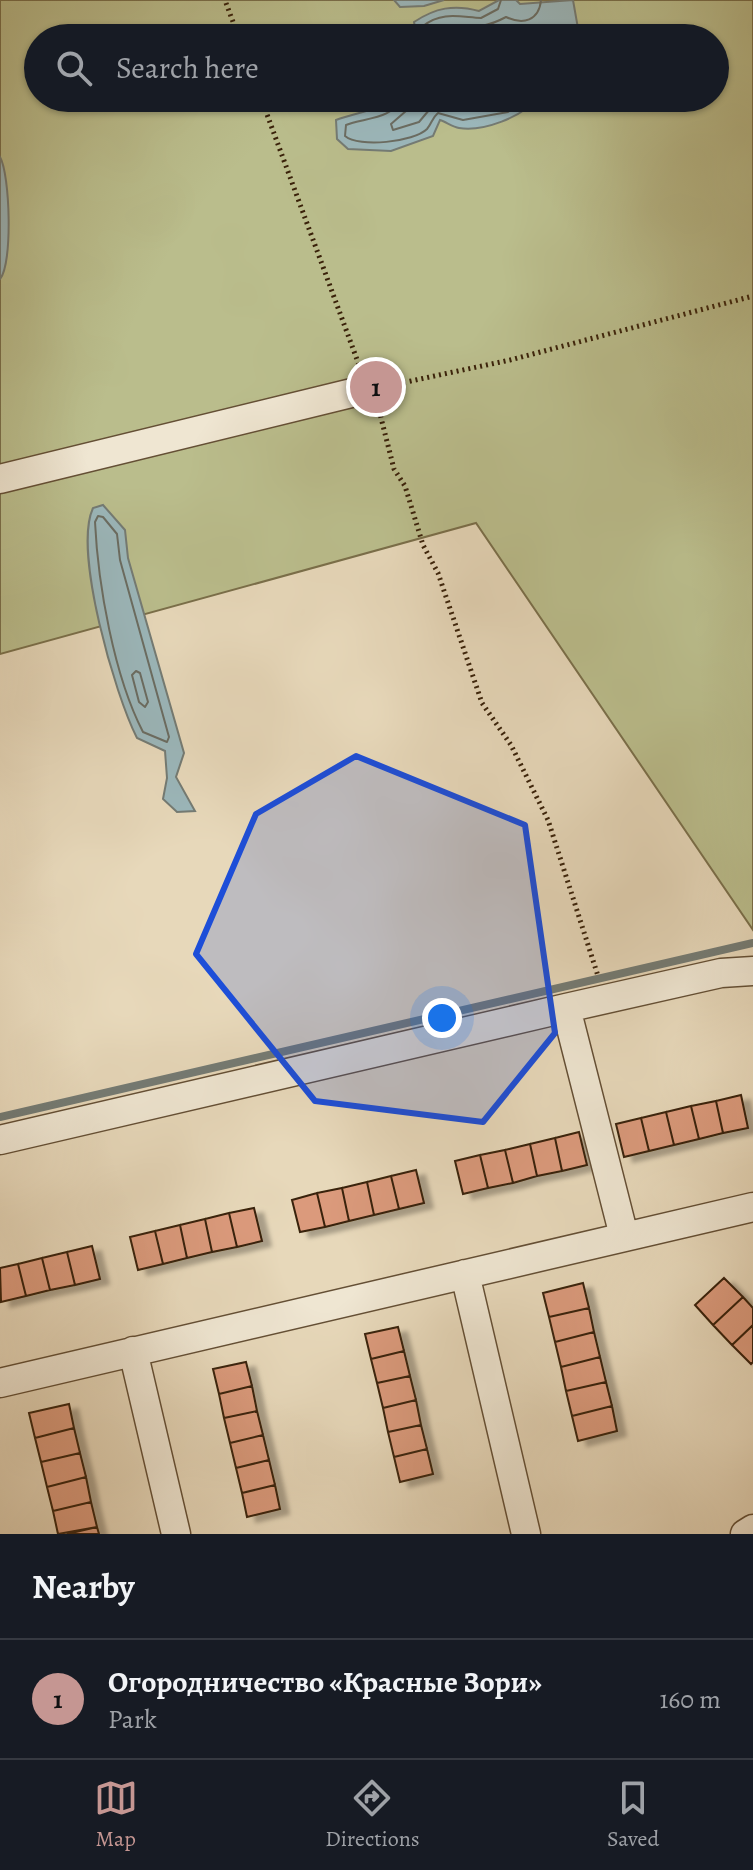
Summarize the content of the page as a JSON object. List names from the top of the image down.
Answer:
{
  "page": {
    "search": "Search here",
    "pins": "1",
    "heading": "Nearby",
    "list": [
      {
        "mark": "1",
        "name": "Огородничество «Красные Зори»",
        "note": "Park",
        "value": "160 m"
      }
    ],
    "nav": ["Map", "Directions", "Saved"]
  }
}
